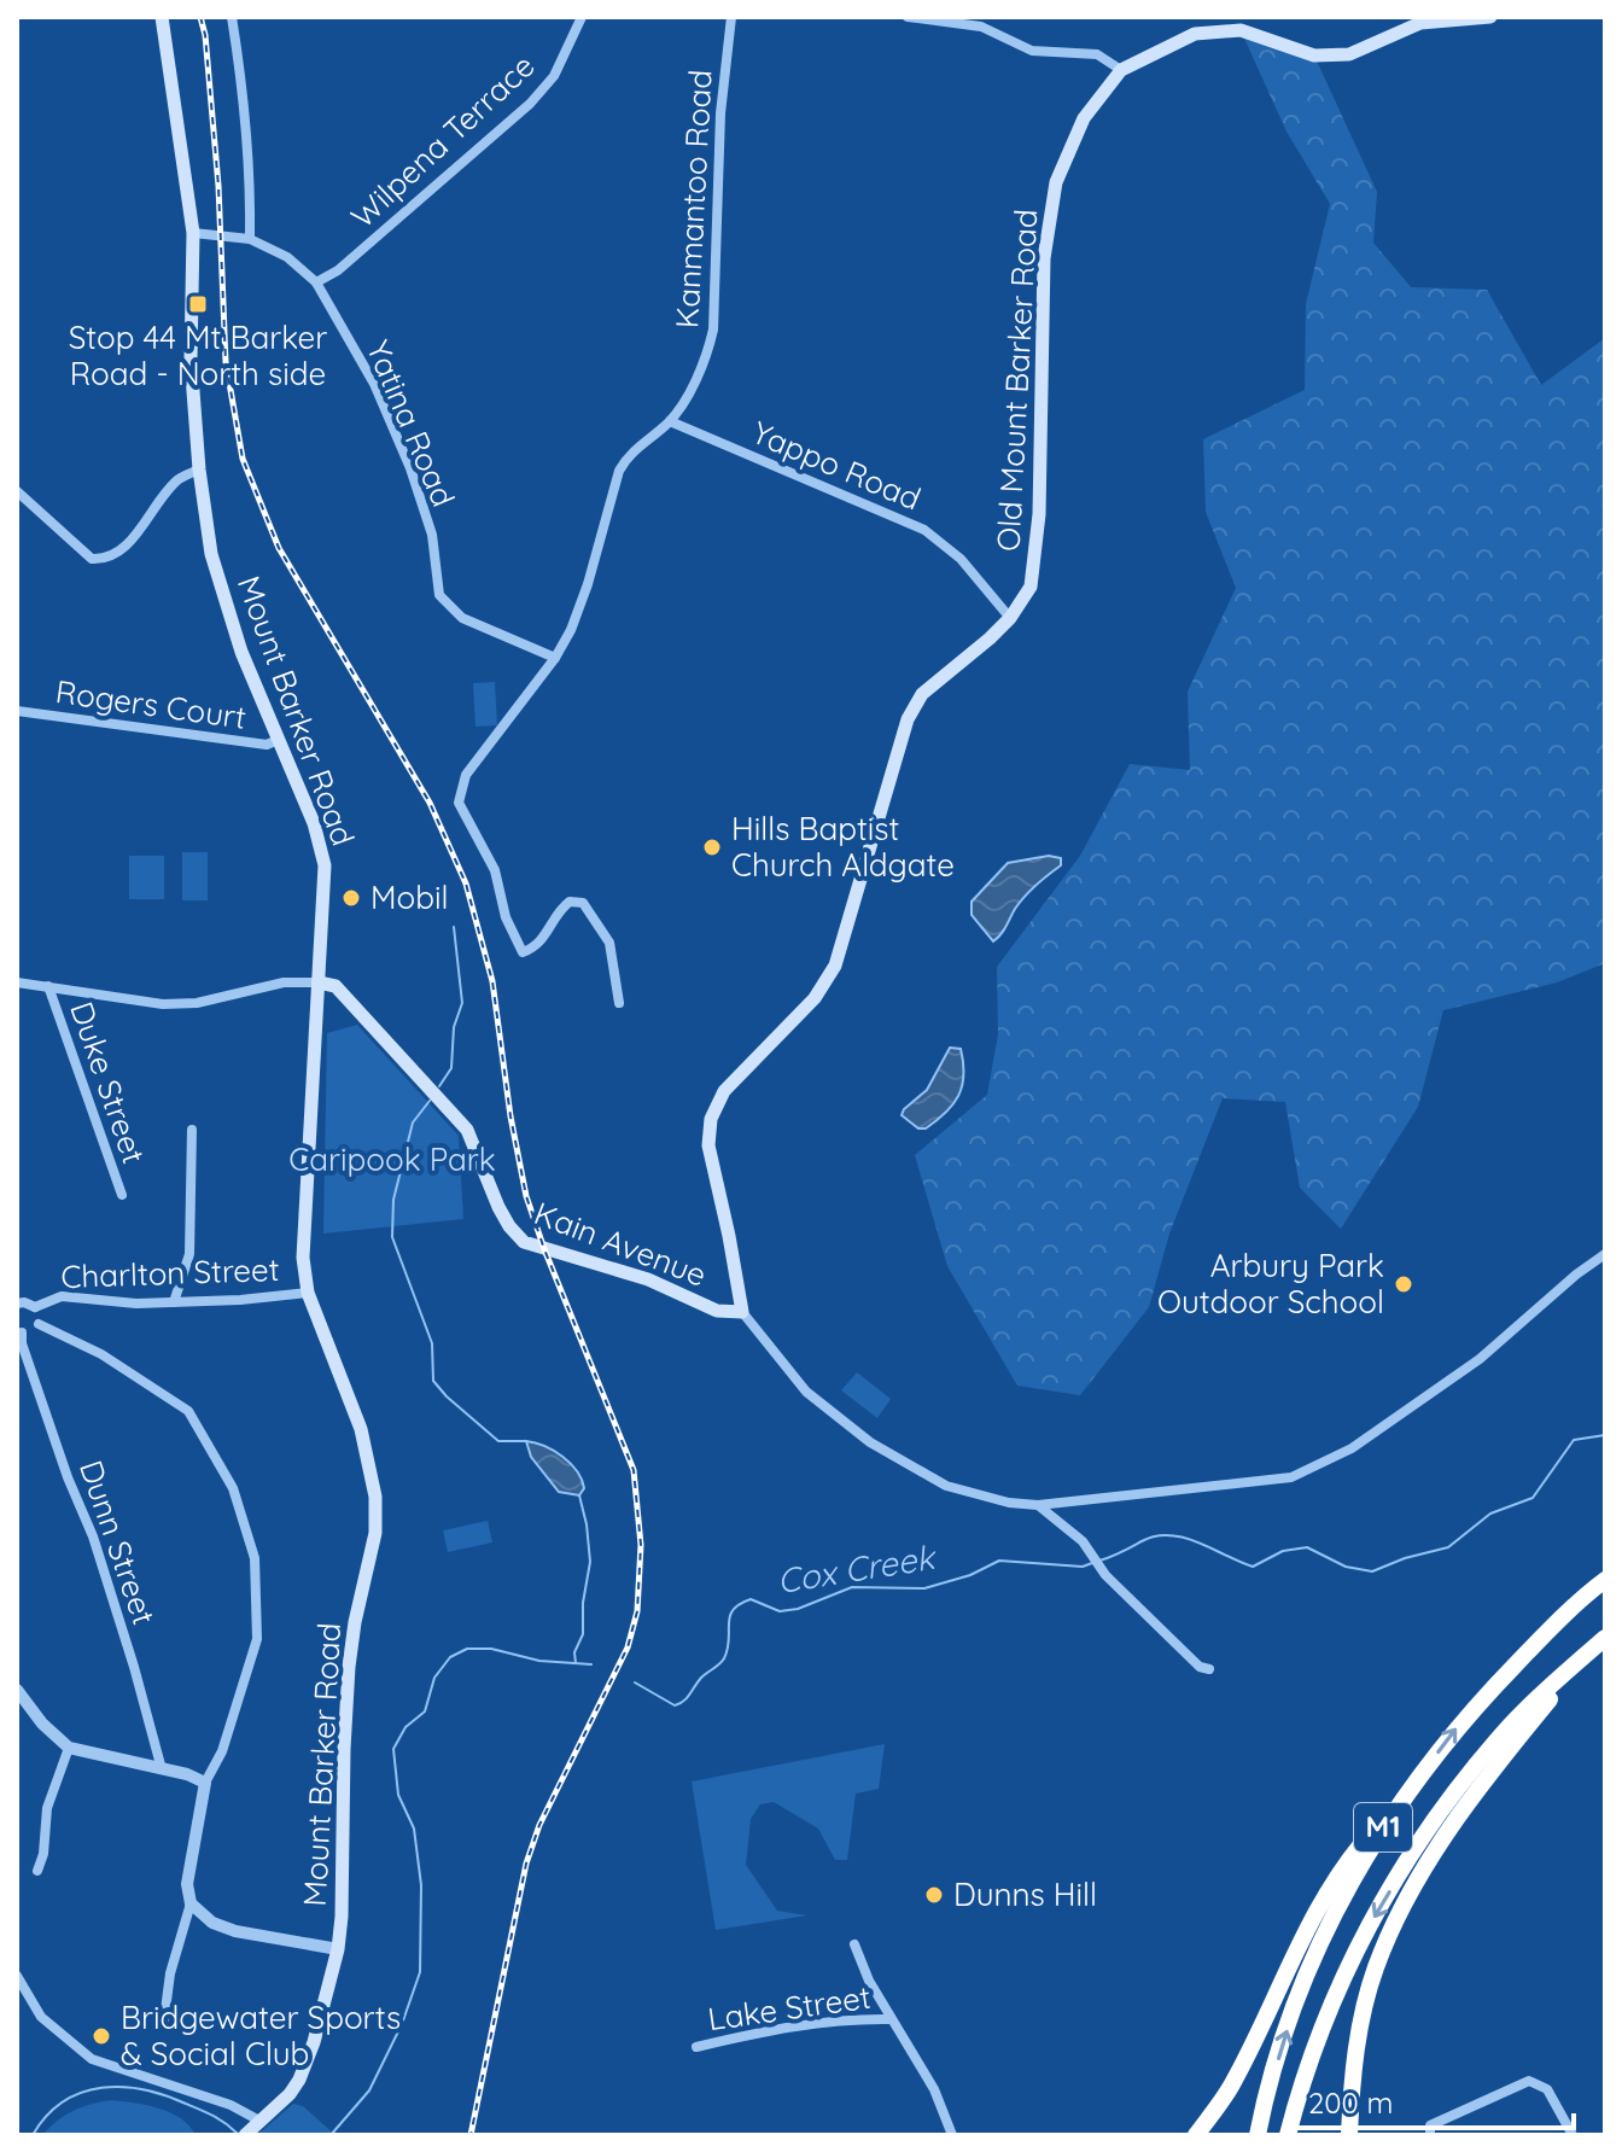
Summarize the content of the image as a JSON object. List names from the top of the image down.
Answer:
{
  "streets": {
    "highway": ["M1"],
    "main road": ["Old Mount Barker Road", "Mount Barker Road", "Kain Avenue"],
    "street": [
      "Wilpena Terrace",
      "Kanmantoo Road",
      "Yatina Road",
      "Yappo Road",
      "Rogers Court",
      "Duke Street",
      "Charlton Street",
      "Dunn Street",
      "Lake Street"
    ]
  },
  "crossings": [
    ["Wilpena Terrace", "Yatina Road"],
    ["Kanmantoo Road", "Yatina Road"],
    ["Kanmantoo Road", "Yappo Road"],
    ["Old Mount Barker Road", "Yappo Road"],
    ["Old Mount Barker Road", "Kain Avenue"],
    ["Yatina Road", "Mount Barker Road"],
    ["Rogers Court", "Mount Barker Road"],
    ["Mount Barker Road", "Kain Avenue"],
    ["Mount Barker Road", "Charlton Street"]
  ],
  "water": ["Cox Creek"],
  "parks": ["Caripook Park"],
  "places": {
    "transit": ["Stop 44 Mt Barker Road - North side"],
    "other": [
      "Hills Baptist Church Aldgate",
      "Mobil",
      "Arbury Park Outdoor School",
      "Dunns Hill",
      "Bridgewater Sports & Social Club"
    ]
  },
  "scale_bar": "200 m"
}
